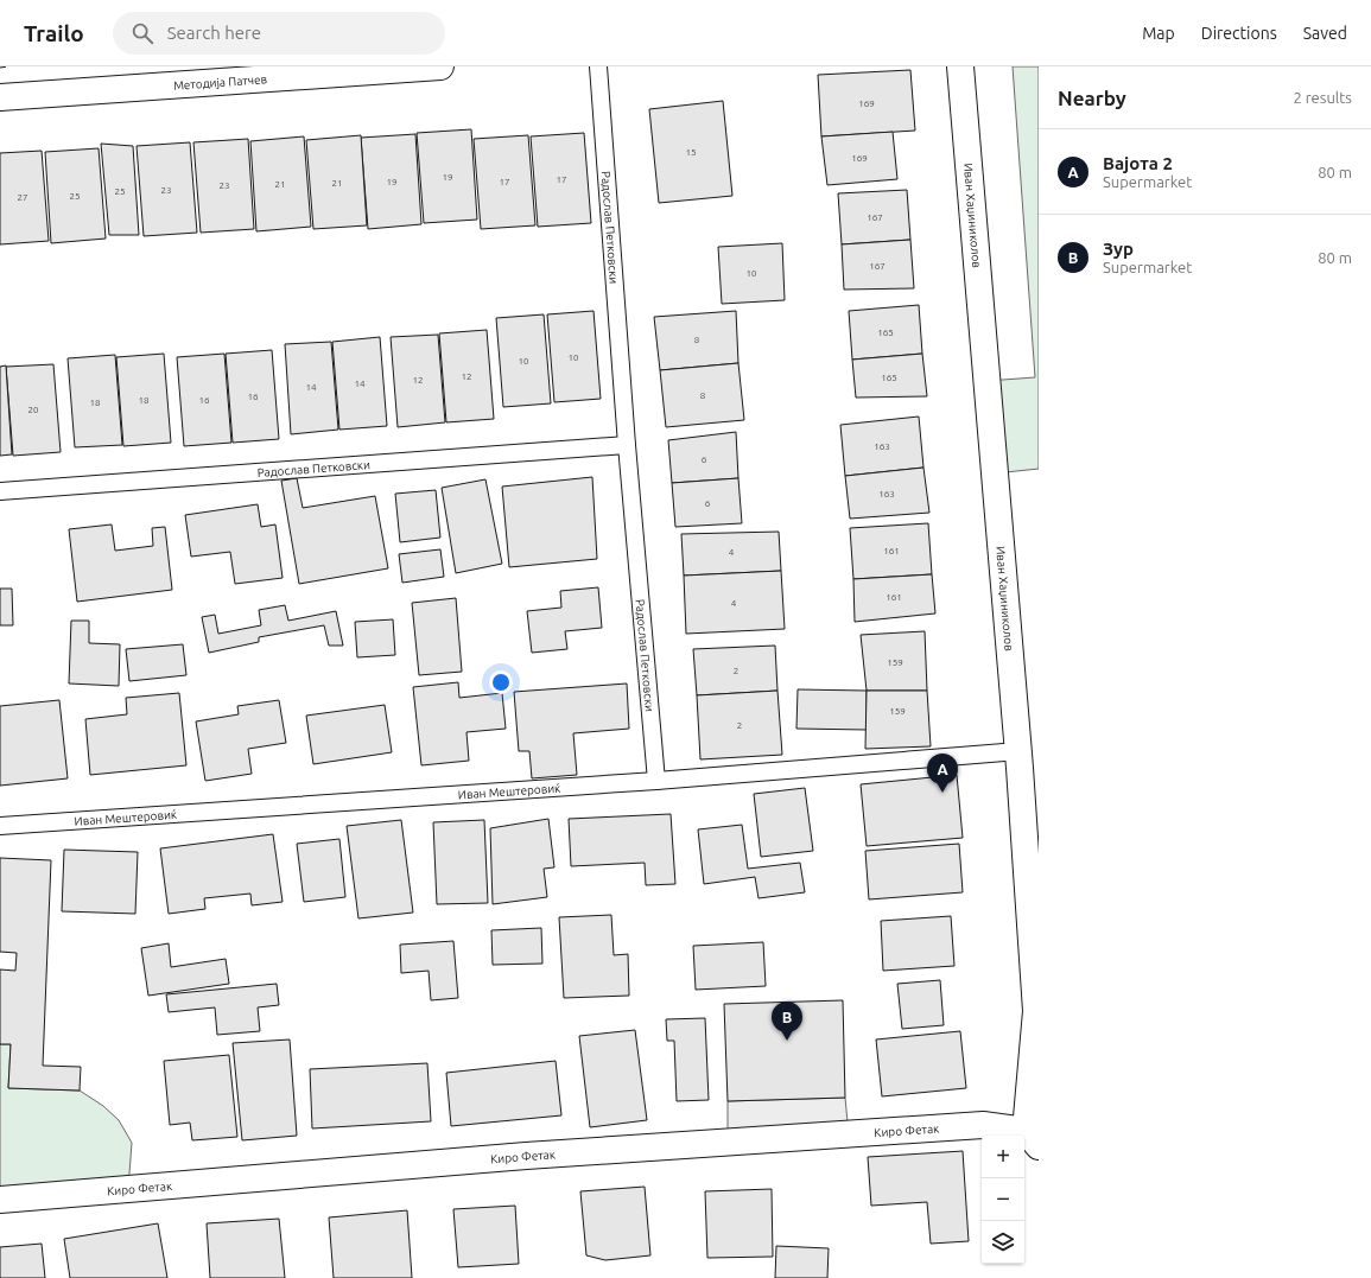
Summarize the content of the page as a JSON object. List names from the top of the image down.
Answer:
{
  "streets": {
    "street": ["Методија Патчев", "Иван Хаџиниколов", "Киро Фетак"],
    "lane": ["Радослав Петковски", "Иван Мештеровиќ"]
  },
  "crossings": [
    ["Иван Хаџиниколов", "Иван Мештеровиќ"],
    ["Иван Хаџиниколов", "Киро Фетак"],
    ["Радослав Петковски", "Иван Мештеровиќ"]
  ],
  "house_numbers": [
    "169",
    "15",
    "169",
    "19",
    "17",
    "19",
    "17",
    "21",
    "21",
    "23",
    "23",
    "25",
    "25",
    "27",
    "167",
    "167",
    "10",
    "165",
    "8",
    "10",
    "10",
    "12",
    "165",
    "12",
    "14",
    "14",
    "8",
    "16",
    "18",
    "16",
    "18",
    "20",
    "163",
    "6",
    "163",
    "6",
    "161",
    "4",
    "161",
    "4",
    "159",
    "2",
    "159",
    "2"
  ],
  "page": {
    "header": "Trailo",
    "search": "Search here",
    "nav": ["Map", "Directions", "Saved"],
    "heading": ["Nearby", "2 results"],
    "list": [
      {
        "mark": "A",
        "name": "Вајота 2",
        "note": "Supermarket",
        "value": "80 m"
      },
      {
        "mark": "B",
        "name": "Зур",
        "note": "Supermarket",
        "value": "80 m"
      }
    ],
    "pins": ["A", "B"],
    "map_buttons": ["+", "−"]
  }
}
